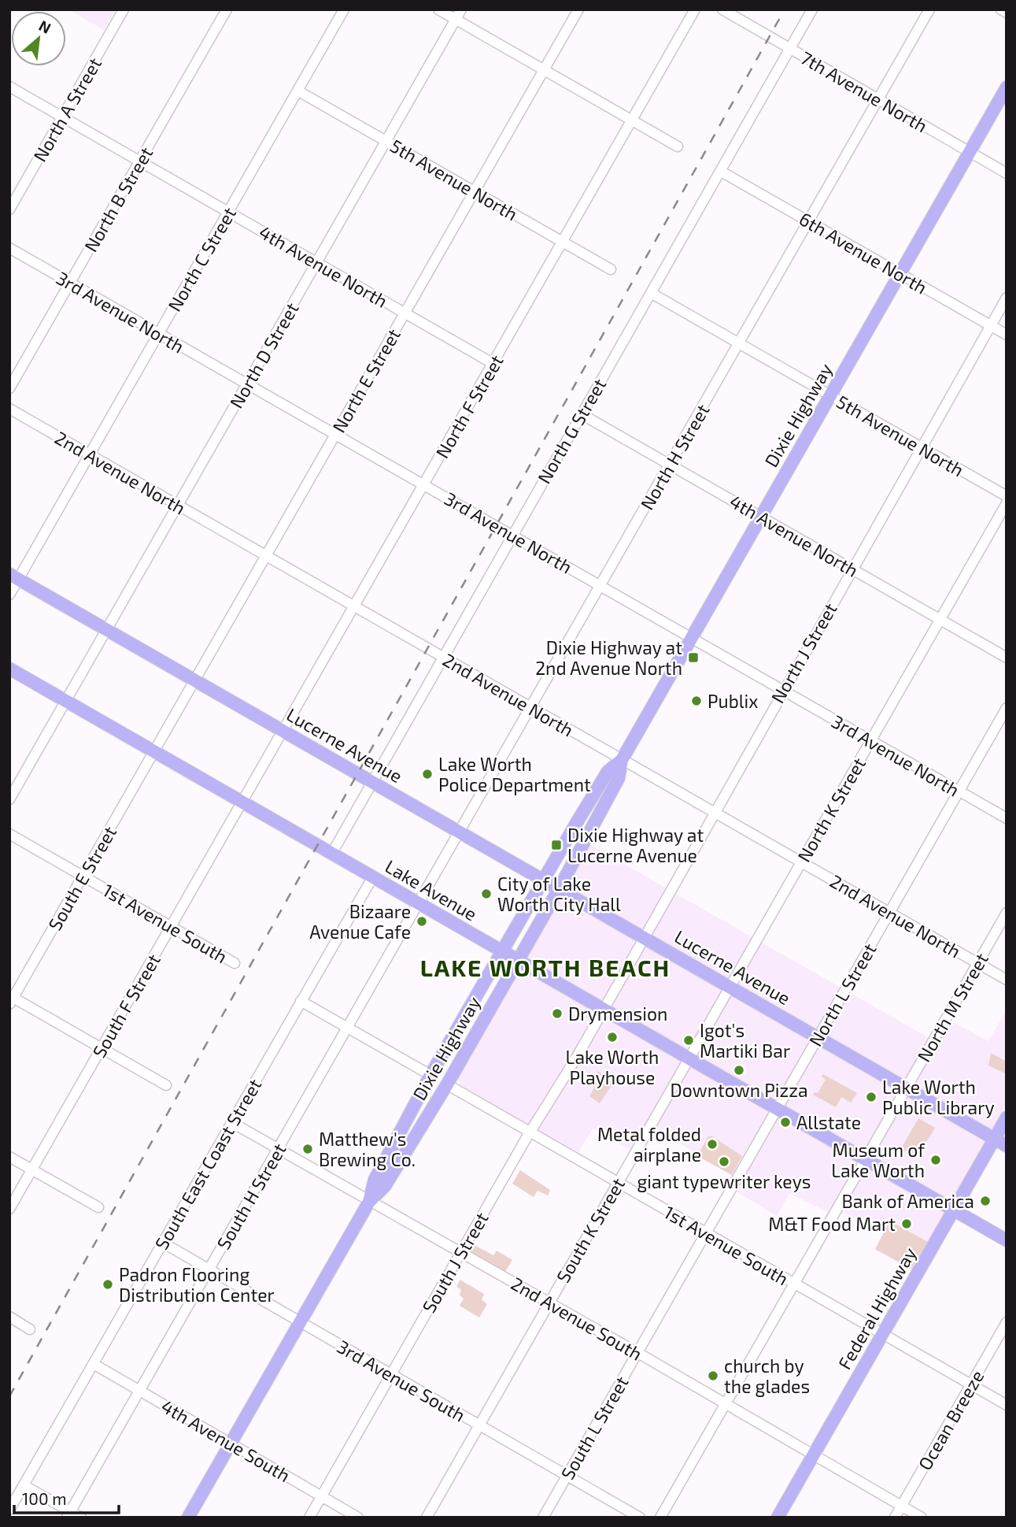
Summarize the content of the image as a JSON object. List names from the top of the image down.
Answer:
{
  "streets": {
    "main road": [
      "Dixie Highway",
      "Lucerne Avenue",
      "Lake Avenue",
      "Federal Highway"
    ],
    "street": [
      "7th Avenue North",
      "North A Street",
      "5th Avenue North",
      "North B Street",
      "6th Avenue North",
      "North C Street",
      "4th Avenue North",
      "3rd Avenue North",
      "North D Street",
      "North E Street",
      "North F Street",
      "North G Street",
      "North H Street",
      "2nd Avenue North",
      "North J Street",
      "North K Street",
      "South E Street",
      "1st Avenue South",
      "North L Street",
      "South F Street",
      "North M Street",
      "South East Coast Street",
      "South H Street",
      "South K Street",
      "South J Street",
      "2nd Avenue South",
      "3rd Avenue South",
      "Ocean Breeze",
      "South L Street",
      "4th Avenue South"
    ]
  },
  "crossings": [
    ["7th Avenue North", "Dixie Highway"],
    ["7th Avenue North", "North G Street"],
    ["7th Avenue North", "North H Street"],
    ["North A Street", "4th Avenue North"],
    ["5th Avenue North", "North C Street"],
    ["5th Avenue North", "North D Street"],
    ["5th Avenue North", "North E Street"],
    ["5th Avenue North", "North F Street"],
    ["5th Avenue North", "Dixie Highway"],
    ["5th Avenue North", "North G Street"],
    ["5th Avenue North", "North H Street"],
    ["5th Avenue North", "North J Street"],
    ["North B Street", "4th Avenue North"],
    ["North B Street", "3rd Avenue North"],
    ["6th Avenue North", "Dixie Highway"],
    ["6th Avenue North", "North G Street"],
    ["6th Avenue North", "North H Street"],
    ["6th Avenue North", "North J Street"],
    ["North C Street", "4th Avenue North"],
    ["North C Street", "3rd Avenue North"],
    ["North C Street", "2nd Avenue North"],
    ["North C Street", "Lucerne Avenue"],
    ["4th Avenue North", "North D Street"],
    ["4th Avenue North", "North E Street"],
    ["4th Avenue North", "North F Street"],
    ["4th Avenue North", "Dixie Highway"],
    ["4th Avenue North", "North G Street"],
    ["4th Avenue North", "North H Street"],
    ["4th Avenue North", "North J Street"],
    ["4th Avenue North", "North K Street"],
    ["3rd Avenue North", "North D Street"],
    ["3rd Avenue North", "North E Street"],
    ["3rd Avenue North", "North F Street"],
    ["3rd Avenue North", "Dixie Highway"],
    ["3rd Avenue North", "North G Street"],
    ["3rd Avenue North", "North H Street"],
    ["3rd Avenue North", "North J Street"],
    ["3rd Avenue North", "North K Street"],
    ["3rd Avenue North", "North L Street"],
    ["North D Street", "2nd Avenue North"],
    ["North D Street", "Lucerne Avenue"],
    ["North D Street", "Lake Avenue"],
    ["North E Street", "2nd Avenue North"],
    ["North E Street", "Lucerne Avenue"],
    ["North E Street", "South E Street"],
    ["North E Street", "Lake Avenue"],
    ["North F Street", "2nd Avenue North"],
    ["North F Street", "Lucerne Avenue"],
    ["North F Street", "Lake Avenue"],
    ["North F Street", "South F Street"],
    ["Dixie Highway", "2nd Avenue North"],
    ["Dixie Highway", "Lucerne Avenue"],
    ["Dixie Highway", "Lake Avenue"],
    ["Dixie Highway", "1st Avenue South"],
    ["Dixie Highway", "2nd Avenue South"],
    ["Dixie Highway", "3rd Avenue South"],
    ["Dixie Highway", "4th Avenue South"],
    ["North G Street", "2nd Avenue North"],
    ["North G Street", "Lucerne Avenue"],
    ["North G Street", "Lake Avenue"],
    ["North H Street", "2nd Avenue North"],
    ["North H Street", "Lucerne Avenue"],
    ["North H Street", "Lake Avenue"],
    ["North H Street", "South H Street"],
    ["2nd Avenue North", "North J Street"],
    ["2nd Avenue North", "North K Street"],
    ["2nd Avenue North", "North L Street"],
    ["2nd Avenue North", "North M Street"],
    ["North J Street", "Lucerne Avenue"],
    ["North J Street", "Lake Avenue"],
    ["North J Street", "South J Street"],
    ["Lucerne Avenue", "North K Street"],
    ["Lucerne Avenue", "North L Street"],
    ["Lucerne Avenue", "North M Street"],
    ["Lucerne Avenue", "Federal Highway"],
    ["North K Street", "Lake Avenue"],
    ["North K Street", "South K Street"],
    ["South E Street", "Lake Avenue"],
    ["South E Street", "1st Avenue South"],
    ["Lake Avenue", "North L Street"],
    ["Lake Avenue", "South F Street"],
    ["Lake Avenue", "North M Street"],
    ["Lake Avenue", "South East Coast Street"],
    ["Lake Avenue", "South H Street"],
    ["Lake Avenue", "South K Street"],
    ["Lake Avenue", "South J Street"],
    ["Lake Avenue", "Federal Highway"],
    ["Lake Avenue", "South L Street"],
    ["1st Avenue South", "South F Street"],
    ["1st Avenue South", "North M Street"],
    ["1st Avenue South", "South K Street"],
    ["1st Avenue South", "South J Street"],
    ["1st Avenue South", "Federal Highway"],
    ["1st Avenue South", "Ocean Breeze"],
    ["1st Avenue South", "South L Street"],
    ["North L Street", "South L Street"],
    ["North M Street", "2nd Avenue South"],
    ["South East Coast Street", "2nd Avenue South"],
    ["South East Coast Street", "3rd Avenue South"],
    ["South East Coast Street", "4th Avenue South"],
    ["South H Street", "2nd Avenue South"],
    ["South H Street", "3rd Avenue South"],
    ["South H Street", "4th Avenue South"],
    ["South K Street", "2nd Avenue South"],
    ["South K Street", "3rd Avenue South"],
    ["South J Street", "2nd Avenue South"],
    ["South J Street", "3rd Avenue South"],
    ["South J Street", "4th Avenue South"],
    ["Federal Highway", "2nd Avenue South"],
    ["2nd Avenue South", "Ocean Breeze"],
    ["2nd Avenue South", "South L Street"],
    ["3rd Avenue South", "South L Street"]
  ],
  "districts": ["LAKE WORTH BEACH"],
  "places": {
    "transit": ["Dixie Highway at 2nd Avenue North", "Dixie Highway at Lucerne Avenue"],
    "other": [
      "Publix",
      "Lake Worth Police Department",
      "City of Lake Worth City Hall",
      "Bizaare Avenue Cafe",
      "Drymension",
      "Lake Worth Playhouse",
      "Igot's Martiki Bar",
      "Downtown Pizza",
      "Lake Worth Public Library",
      "Allstate",
      "Metal folded airplane",
      "Matthew's Brewing Co.",
      "Museum of Lake Worth",
      "giant typewriter keys",
      "Bank of America",
      "M&T Food Mart",
      "Padron Flooring Distribution Center",
      "church by the glades"
    ]
  },
  "scale_bar": "100 m",
  "north": "top right"
}
